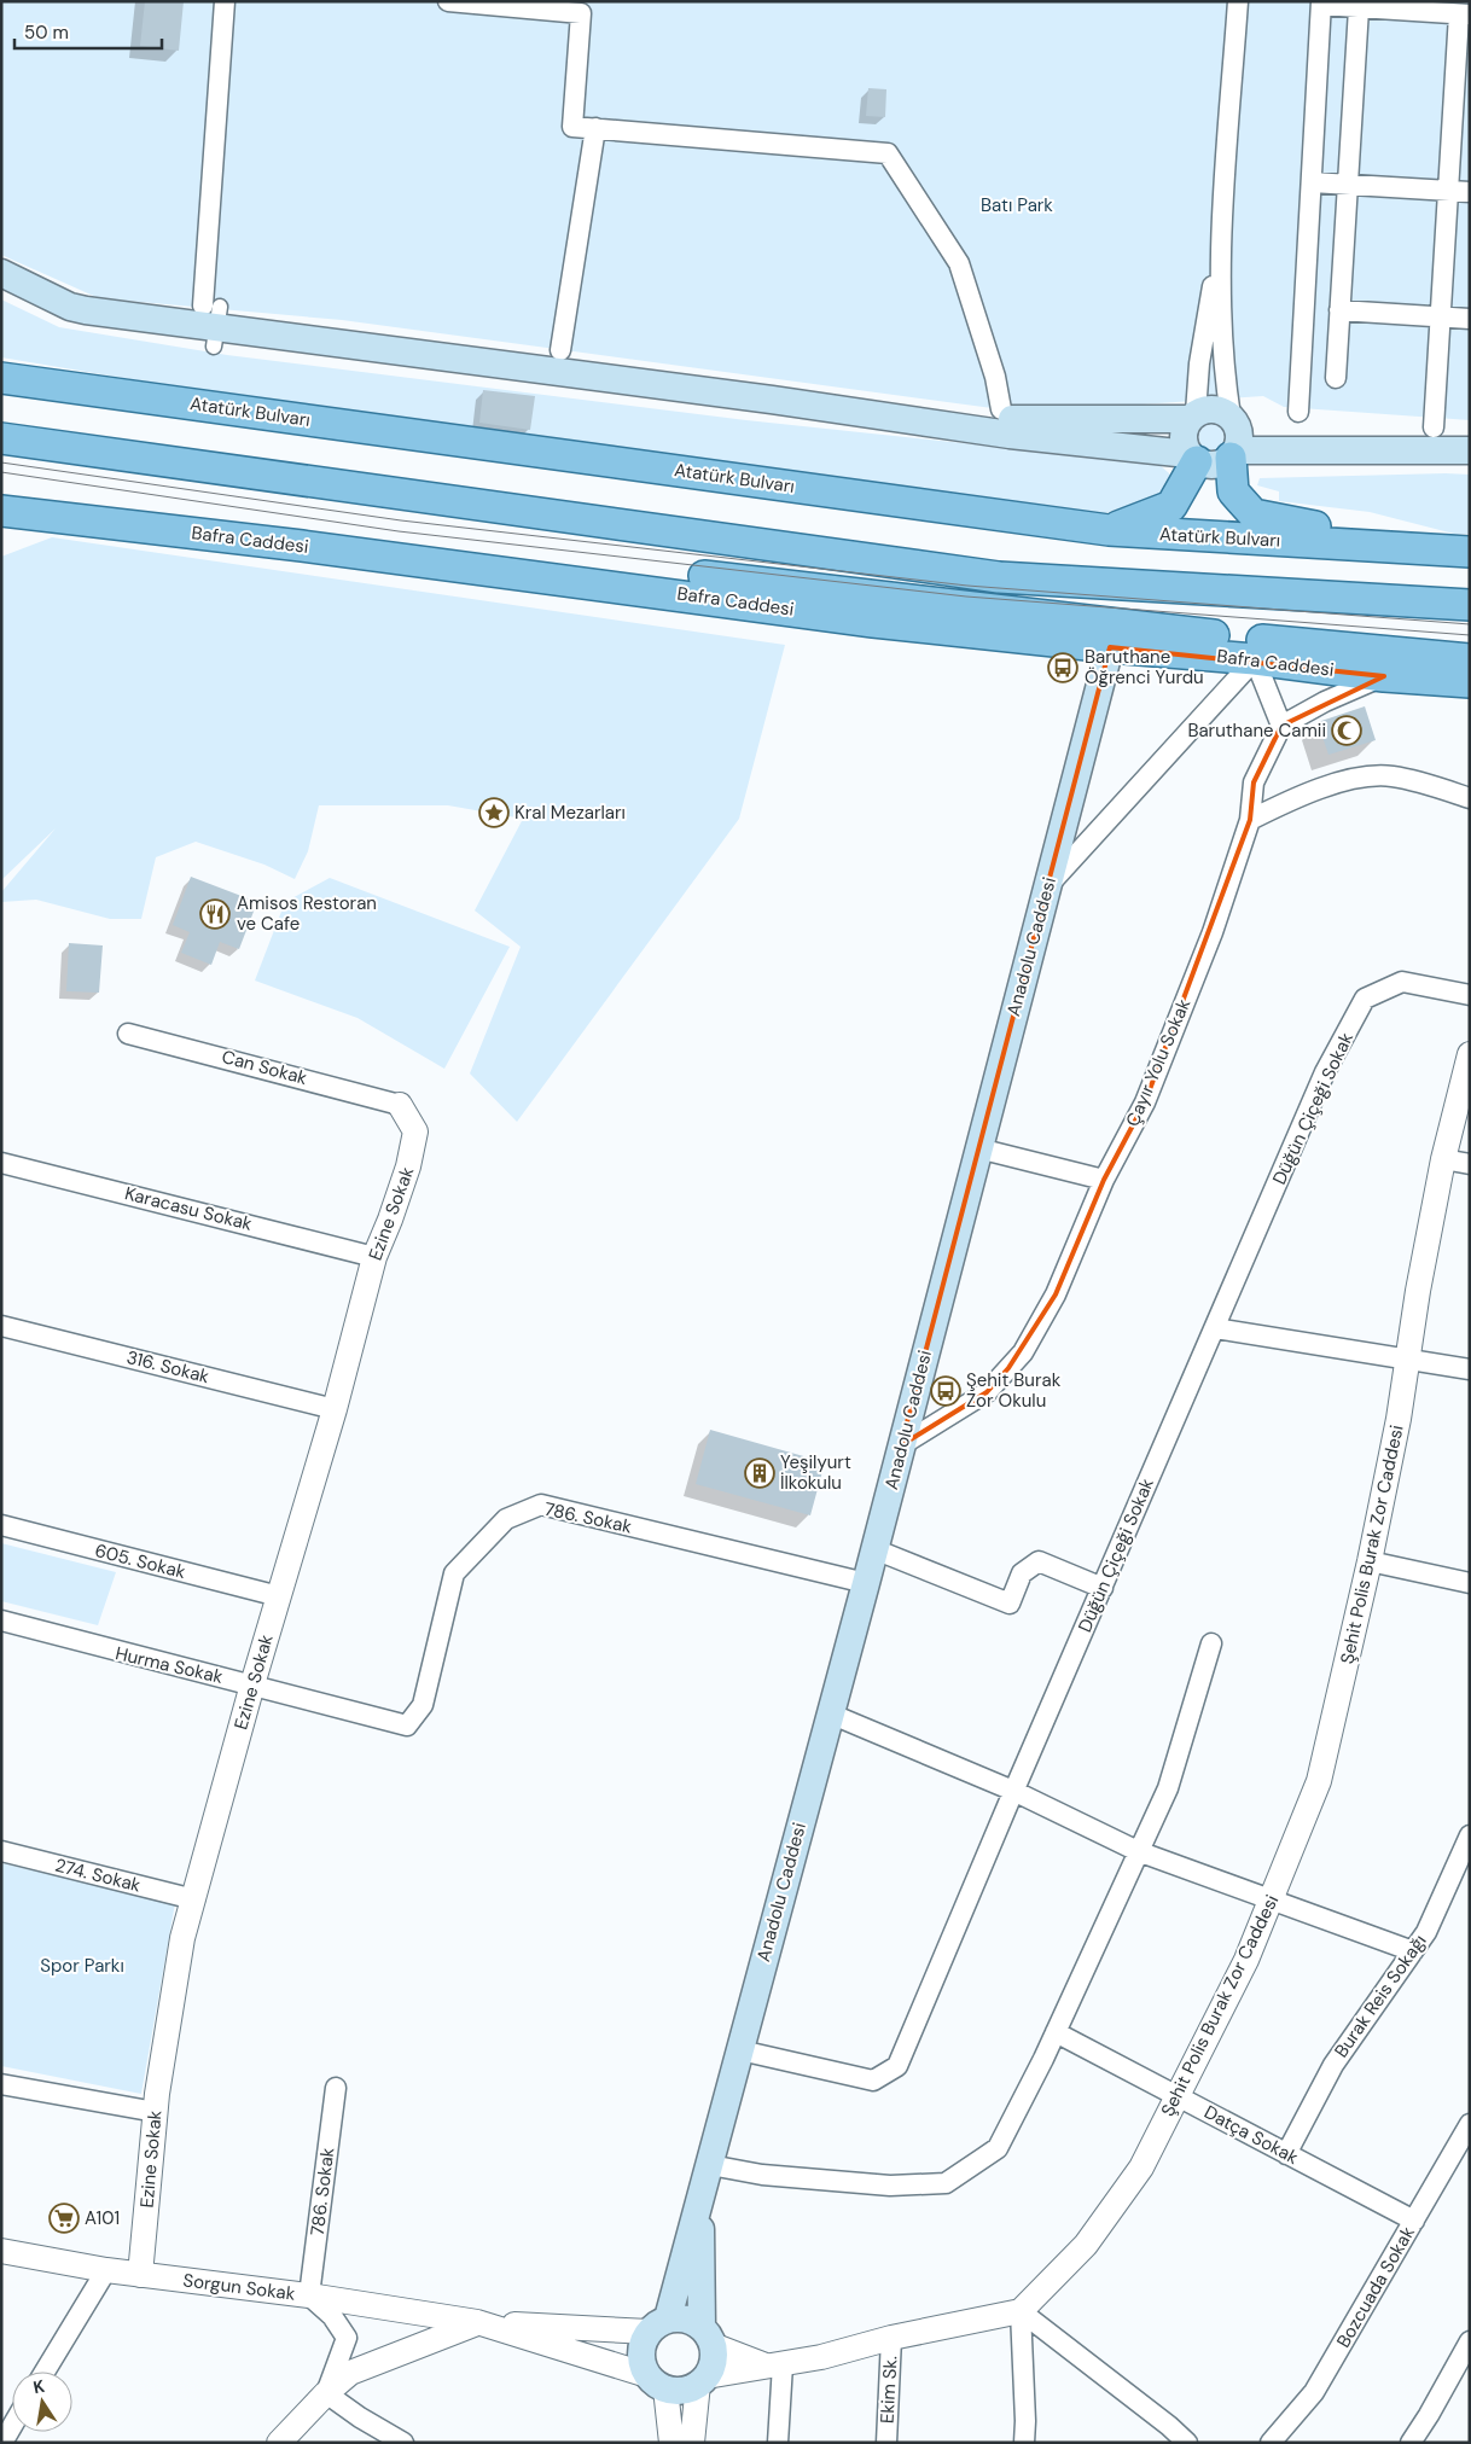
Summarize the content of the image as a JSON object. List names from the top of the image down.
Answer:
{
  "streets": {
    "main road": ["Atatürk Bulvarı", "Bafra Caddesi", "Anadolu Caddesi"],
    "street": [
      "Çayır Yolu Sokak",
      "Can Sokak",
      "Düğün Çiçeği Sokak",
      "Karacasu Sokak",
      "Ezine Sokak",
      "316. Sokak",
      "786. Sokak",
      "Şehit Polis Burak Zor Caddesi",
      "605. Sokak",
      "Hurma Sokak",
      "274. Sokak",
      "Burak Reis Sokağı",
      "Datça Sokak",
      "Sorgun Sokak",
      "Bozcuada Sokak",
      "Ekim Sk."
    ]
  },
  "crossings": [
    ["Bafra Caddesi", "Anadolu Caddesi"],
    ["Anadolu Caddesi", "Çayır Yolu Sokak"],
    ["Anadolu Caddesi", "Düğün Çiçeği Sokak"],
    ["Anadolu Caddesi", "786. Sokak"],
    ["Can Sokak", "Ezine Sokak"],
    ["Karacasu Sokak", "Ezine Sokak"],
    ["Ezine Sokak", "316. Sokak"],
    ["Ezine Sokak", "605. Sokak"],
    ["Ezine Sokak", "Hurma Sokak"],
    ["Ezine Sokak", "274. Sokak"],
    ["Ezine Sokak", "Sorgun Sokak"],
    ["786. Sokak", "Hurma Sokak"],
    ["786. Sokak", "Sorgun Sokak"],
    ["Şehit Polis Burak Zor Caddesi", "Datça Sokak"],
    ["Burak Reis Sokağı", "Datça Sokak"],
    ["Datça Sokak", "Bozcuada Sokak"]
  ],
  "parks": ["Batı Park", "Spor Parkı"],
  "places": {
    "bus stop": ["Baruthane Öğrenci Yurdu", "Şehit Burak Zor Okulu"],
    "mosque": ["Baruthane Camii"],
    "place": ["Kral Mezarları"],
    "restaurant": ["Amisos Restoran ve Cafe"],
    "building": ["Yeşilyurt İlkokulu"],
    "supermarket": ["A101"]
  },
  "scale_bar": "50 m",
  "north": "top"
}
